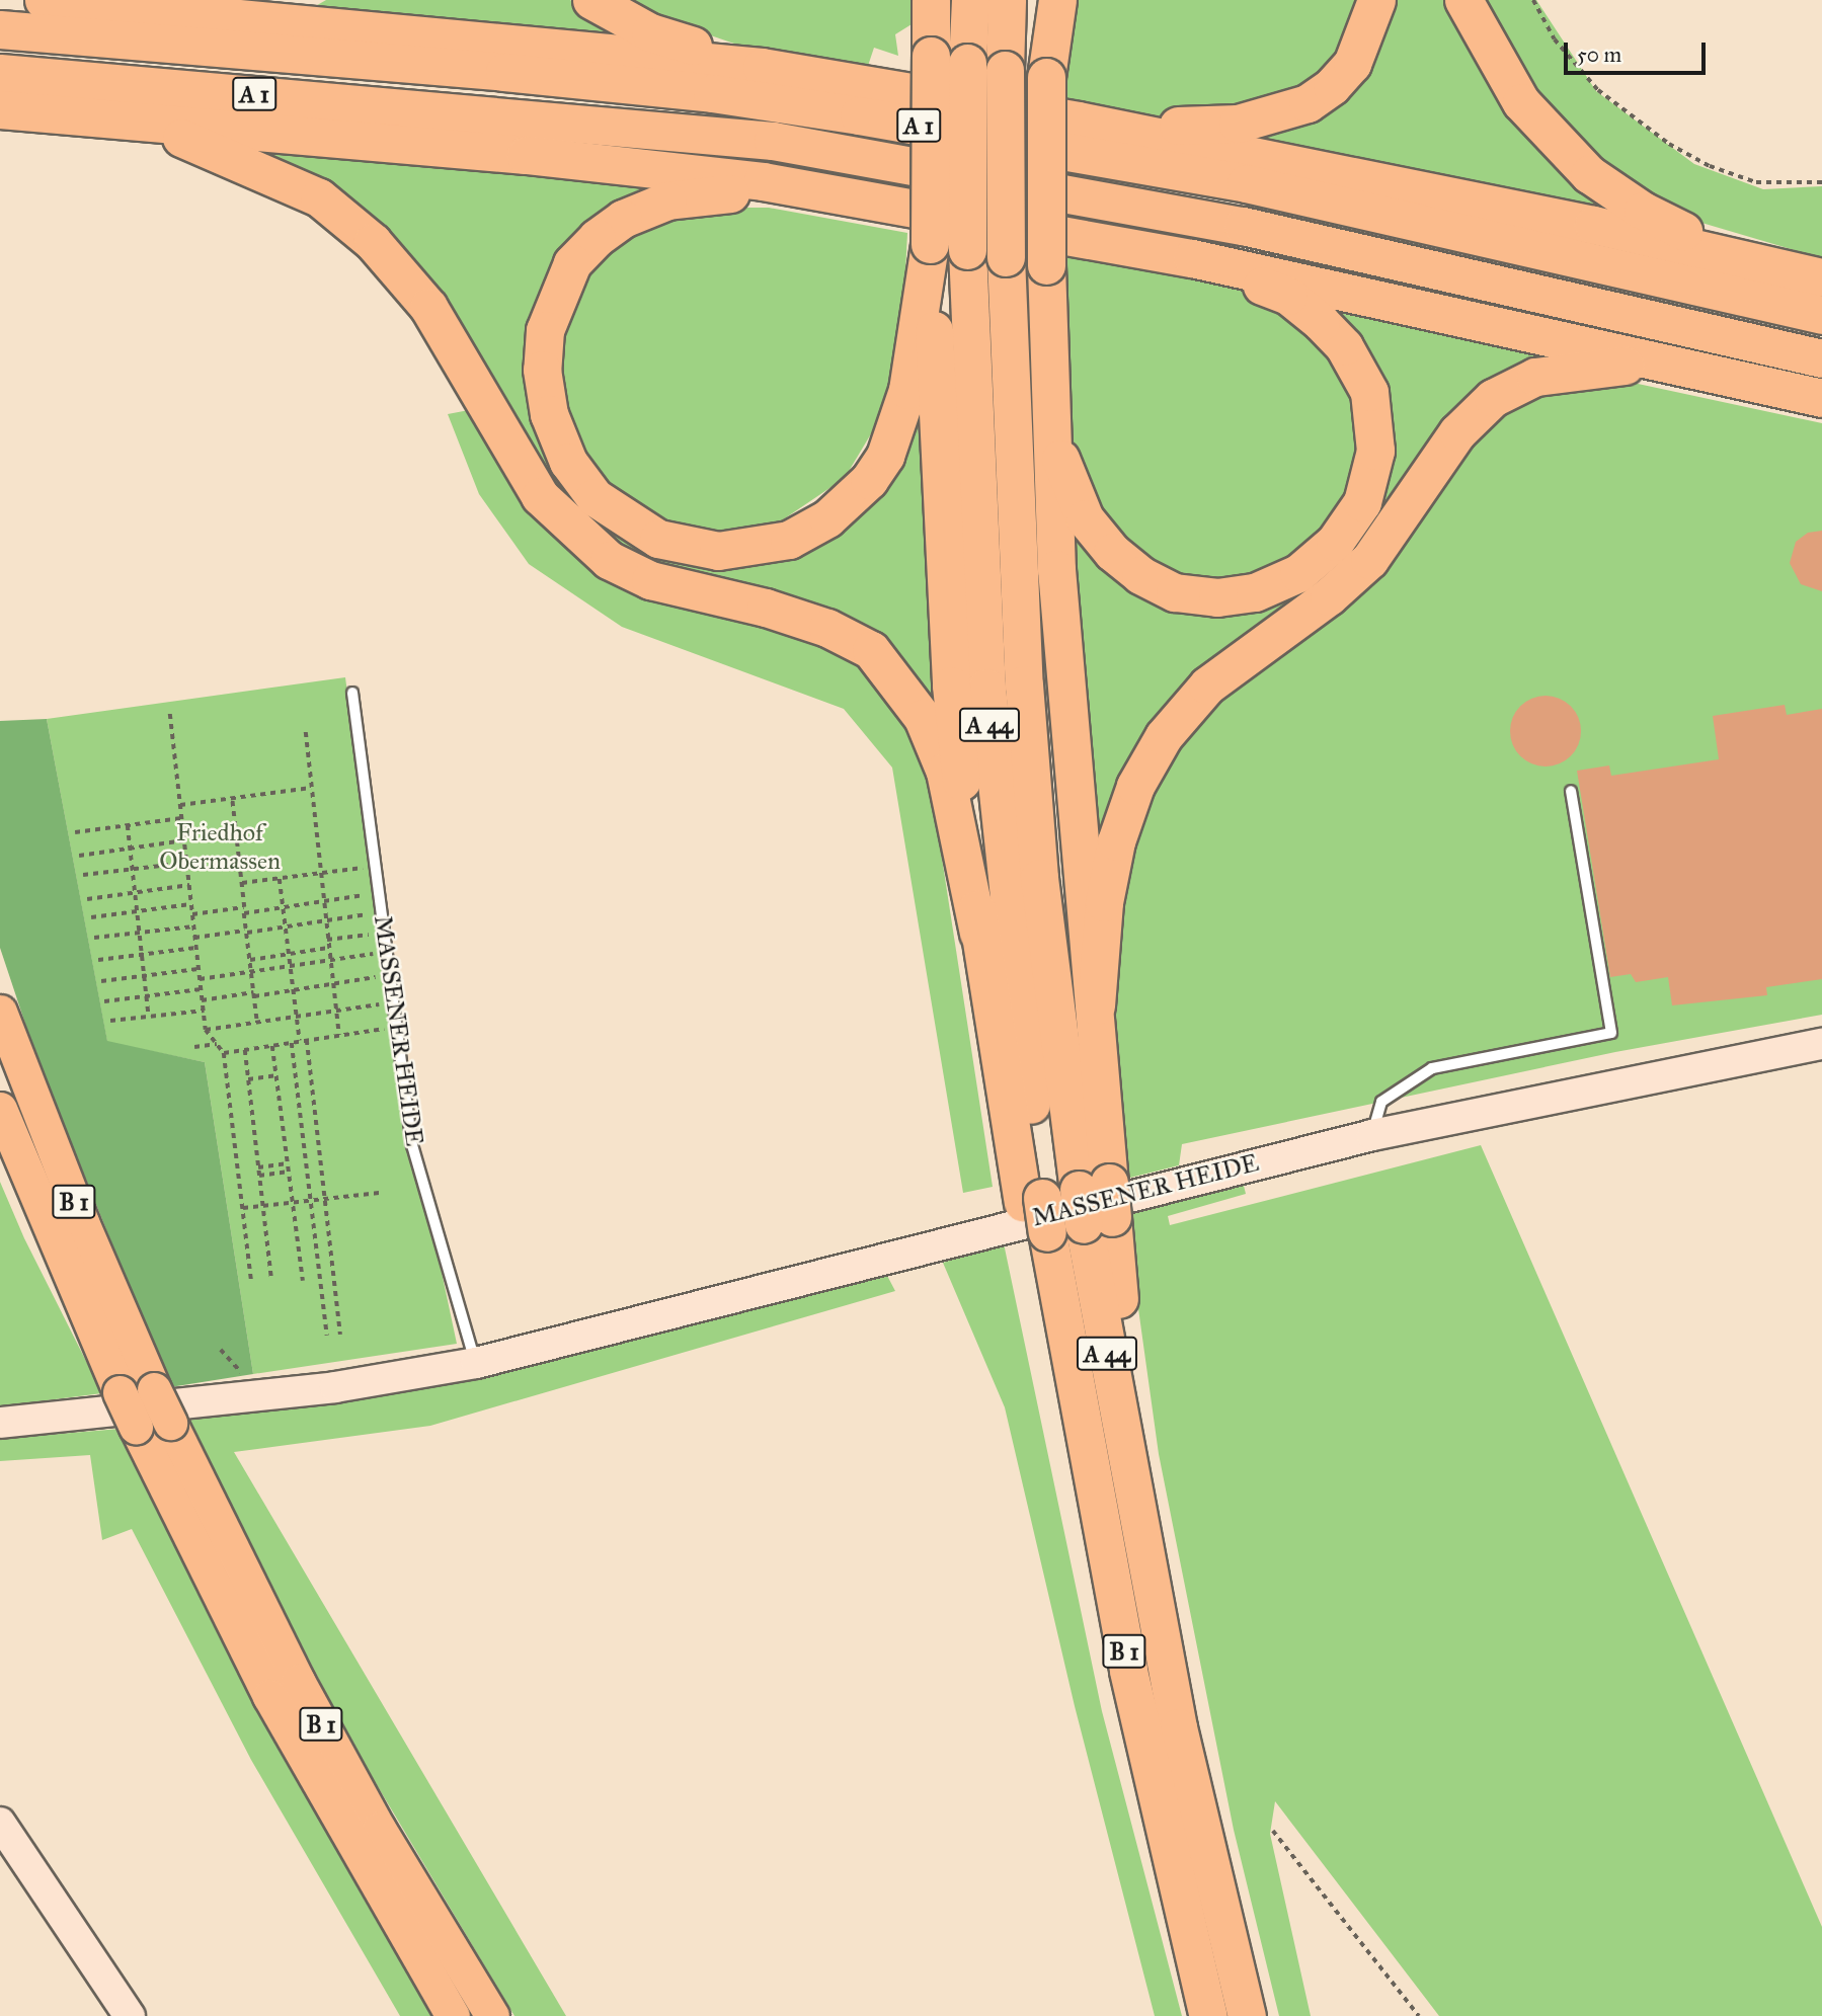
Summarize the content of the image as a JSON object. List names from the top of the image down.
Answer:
{
  "streets": {
    "highway": ["A 1", "A 44", "B 1"],
    "street": ["MASSENER HEIDE"]
  },
  "crossings": [
    ["A 44", "B 1"]
  ],
  "parks": ["Friedhof Obermassen"],
  "scale_bar": "50 m"
}
